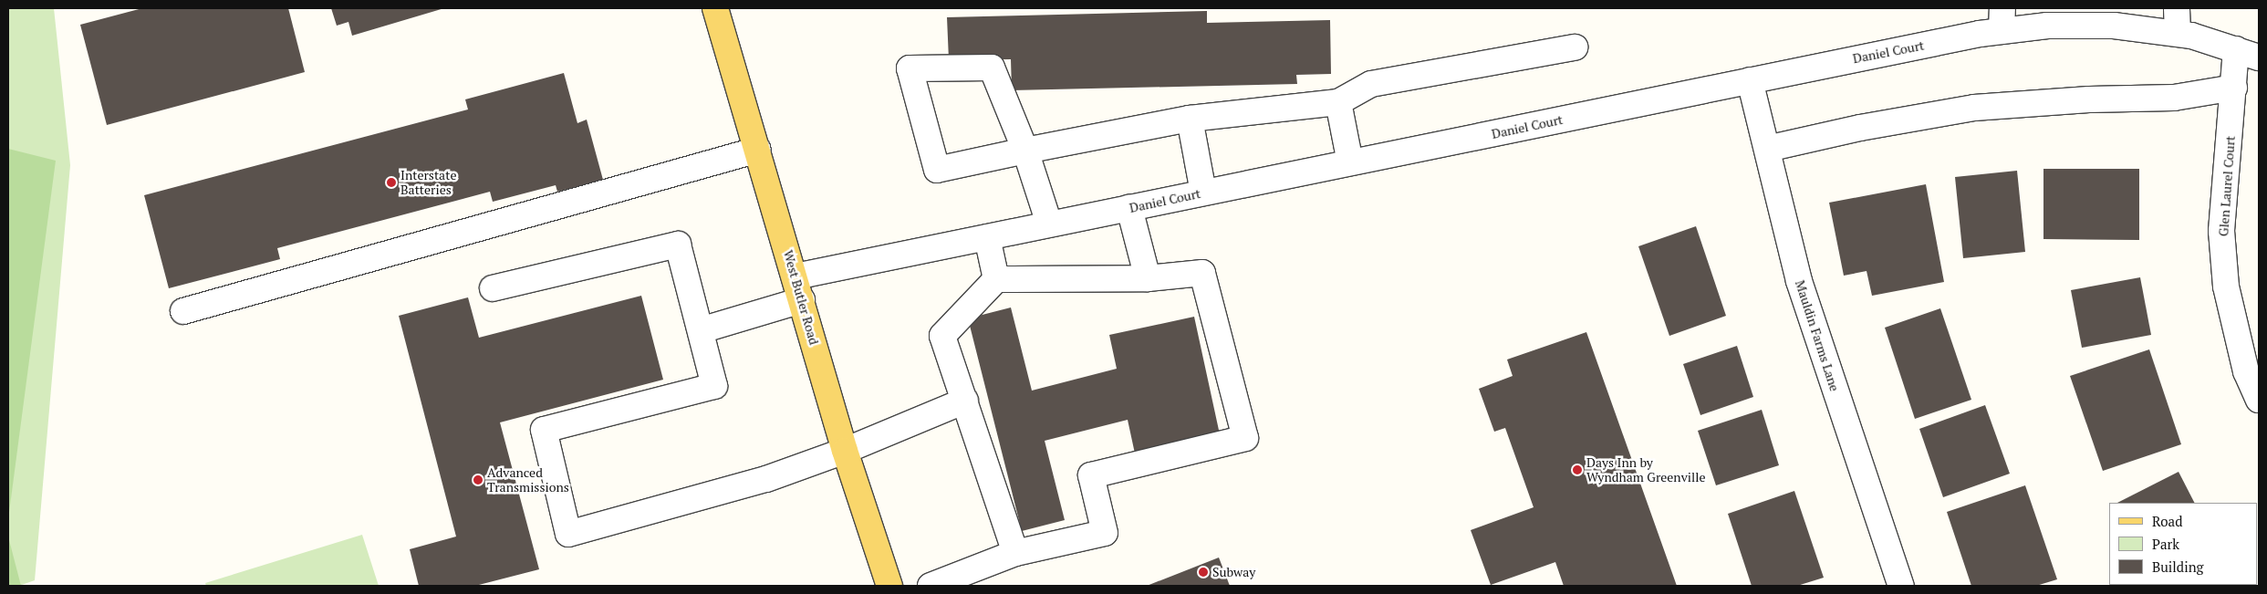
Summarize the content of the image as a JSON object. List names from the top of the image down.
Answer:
{
  "streets": {
    "main road": ["West Butler Road"],
    "street": ["Daniel Court", "Glen Laurel Court", "Mauldin Farms Lane"]
  },
  "crossings": [
    ["Daniel Court", "Glen Laurel Court"],
    ["Daniel Court", "West Butler Road"],
    ["Daniel Court", "Mauldin Farms Lane"]
  ],
  "places": [
    "Interstate Batteries",
    "Days Inn by Wyndham Greenville",
    "Advanced Transmissions",
    "Subway"
  ],
  "legend": ["Road", "Park", "Building"]
}
